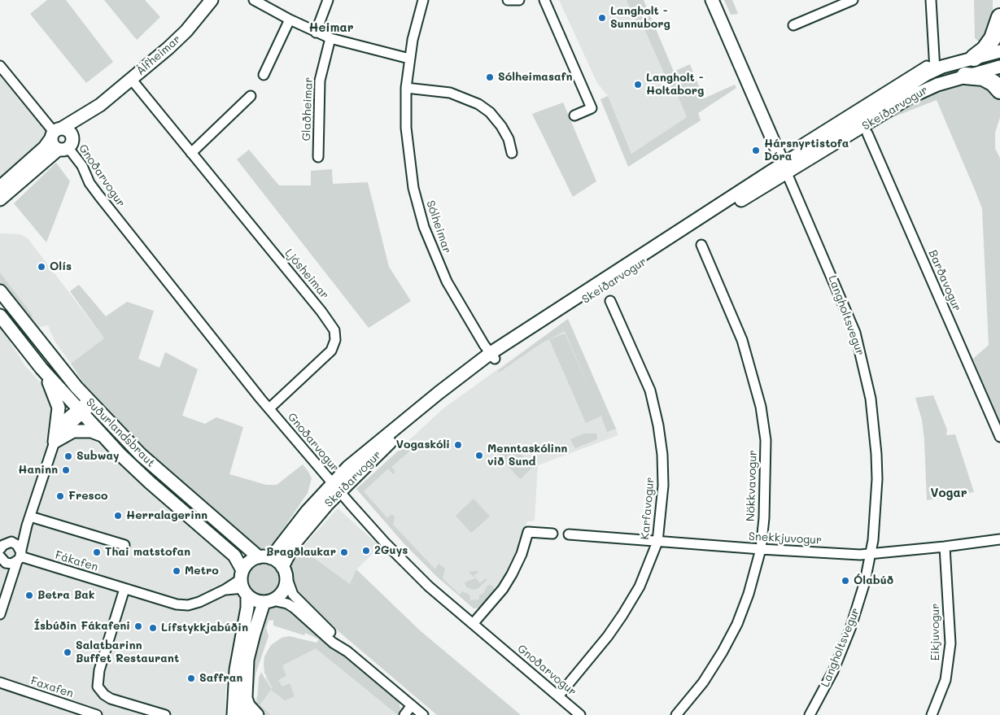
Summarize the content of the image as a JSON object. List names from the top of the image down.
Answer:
{
  "streets": {
    "street": [
      "Álfheimar",
      "Skeiðarvogur",
      "Glaðheimar",
      "Gnoðarvogur",
      "Sólheimar",
      "Ljósheimar",
      "Barðavogur",
      "Langholtsvegur",
      "Suðurlandsbraut",
      "Nökkvavogur",
      "Karfavogur",
      "Snekkjuvogur",
      "Fákafen",
      "Eikjuvogur",
      "Faxafen"
    ]
  },
  "crossings": [
    ["Álfheimar", "Gnoðarvogur"],
    ["Álfheimar", "Ljósheimar"],
    ["Skeiðarvogur", "Gnoðarvogur"],
    ["Skeiðarvogur", "Sólheimar"],
    ["Skeiðarvogur", "Langholtsvegur"],
    ["Skeiðarvogur", "Suðurlandsbraut"],
    ["Skeiðarvogur", "Fákafen"],
    ["Gnoðarvogur", "Ljósheimar"],
    ["Gnoðarvogur", "Karfavogur"],
    ["Langholtsvegur", "Snekkjuvogur"],
    ["Suðurlandsbraut", "Fákafen"],
    ["Nökkvavogur", "Snekkjuvogur"],
    ["Karfavogur", "Snekkjuvogur"],
    ["Snekkjuvogur", "Eikjuvogur"]
  ],
  "districts": ["Heimar", "Vogar"],
  "places": [
    "Langholt - Sunnuborg",
    "Sólheimasafn",
    "Langholt - Holtaborg",
    "Hársnyrtistofa Dóra",
    "Olís",
    "Vogaskóli",
    "Menntaskólinn við Sund",
    "Subway",
    "Haninn",
    "Fresco",
    "Herralagerinn",
    "2Guys",
    "Thai matstofan",
    "Bragðlaukar",
    "Metro",
    "Ólabúð",
    "Betra Bak",
    "Ísbúðin Fákafeni",
    "Lífstykkjabúðin",
    "Salatbarinn Buffet Restaurant",
    "Saffran"
  ]
}
